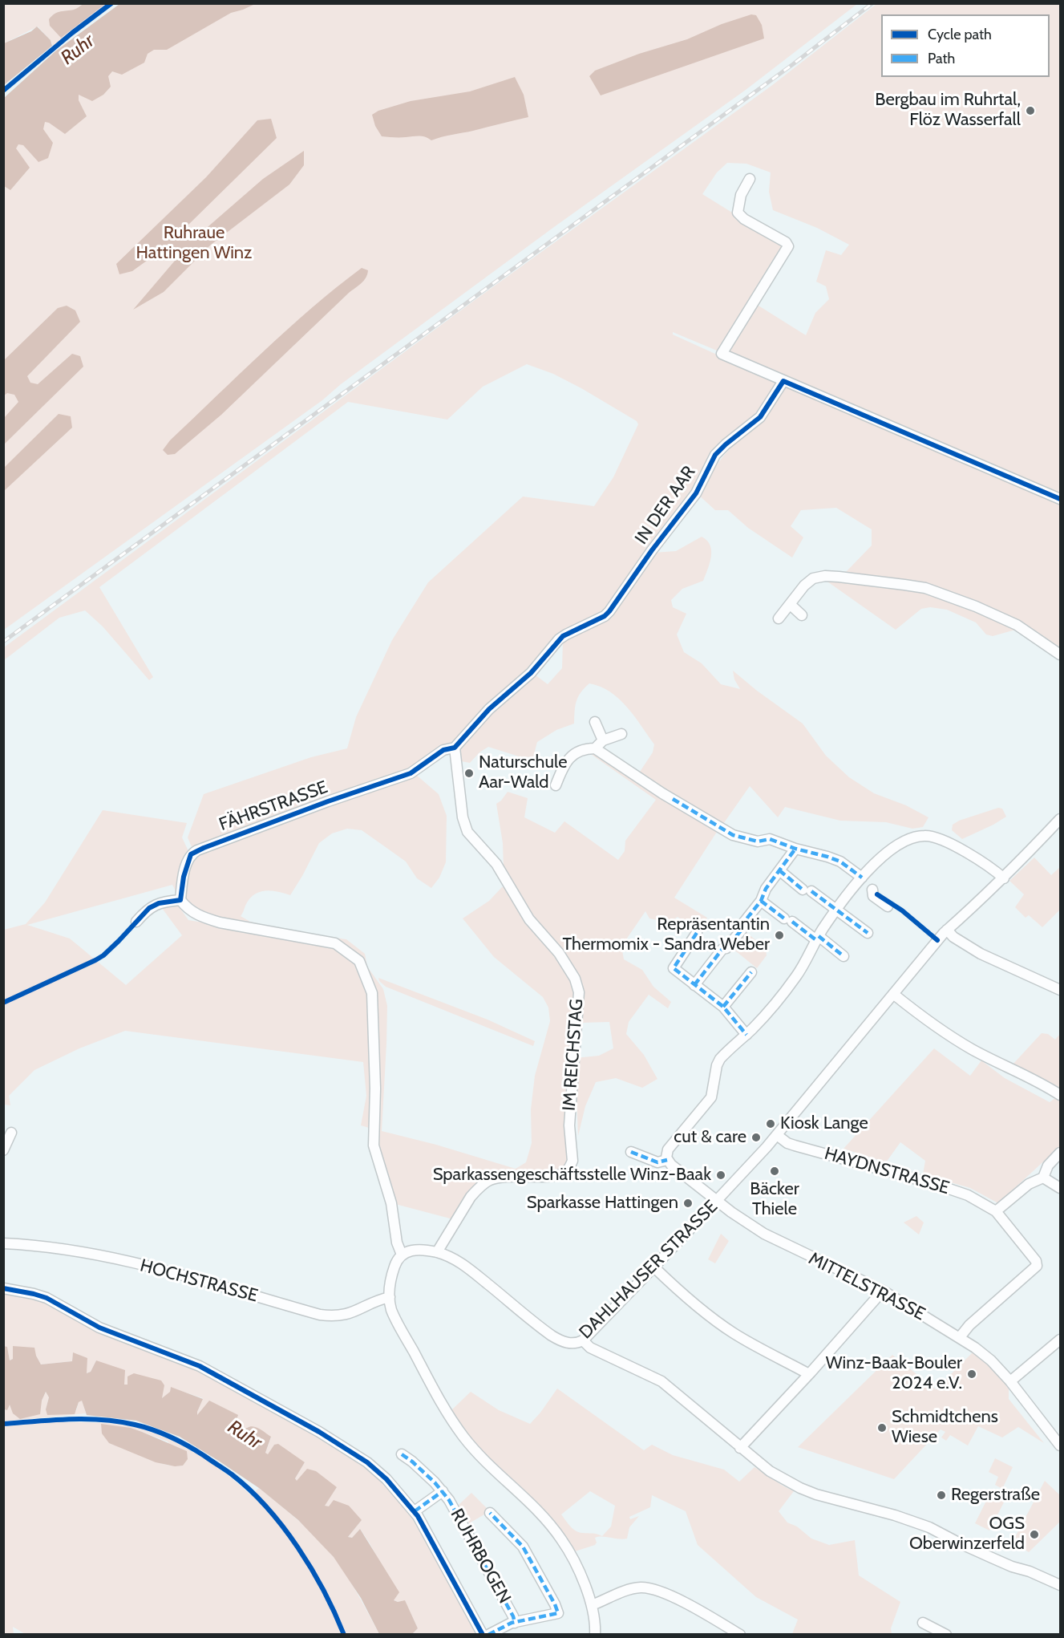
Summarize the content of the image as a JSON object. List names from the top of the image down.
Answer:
{
  "streets": {
    "street": [
      "IN DER AAR",
      "FÄHRSTRASSE",
      "IM REICHSTAG",
      "HAYDNSTRASSE",
      "DAHLHAUSER STRASSE",
      "HOCHSTRASSE",
      "MITTELSTRASSE",
      "RUHRBOGEN"
    ]
  },
  "crossings": [
    ["IN DER AAR", "FÄHRSTRASSE"],
    ["IN DER AAR", "IM REICHSTAG"],
    ["FÄHRSTRASSE", "IM REICHSTAG"],
    ["IM REICHSTAG", "DAHLHAUSER STRASSE"],
    ["HAYDNSTRASSE", "DAHLHAUSER STRASSE"],
    ["DAHLHAUSER STRASSE", "MITTELSTRASSE"]
  ],
  "water": ["Ruhr"],
  "parks": ["Ruhraue Hattingen Winz"],
  "places": [
    "Bergbau im Ruhrtal, Flöz Wasserfall",
    "Naturschule Aar-Wald",
    "Repräsentantin Thermomix - Sandra Weber",
    "Kiosk Lange",
    "cut & care",
    "Bäcker Thiele",
    "Sparkassengeschäftsstelle Winz-Baak",
    "Sparkasse Hattingen",
    "Winz-Baak-Bouler 2024 e.V.",
    "Schmidtchens Wiese",
    "Regerstraße",
    "OGS Oberwinzerfeld"
  ],
  "legend": ["Cycle path", "Path"]
}
